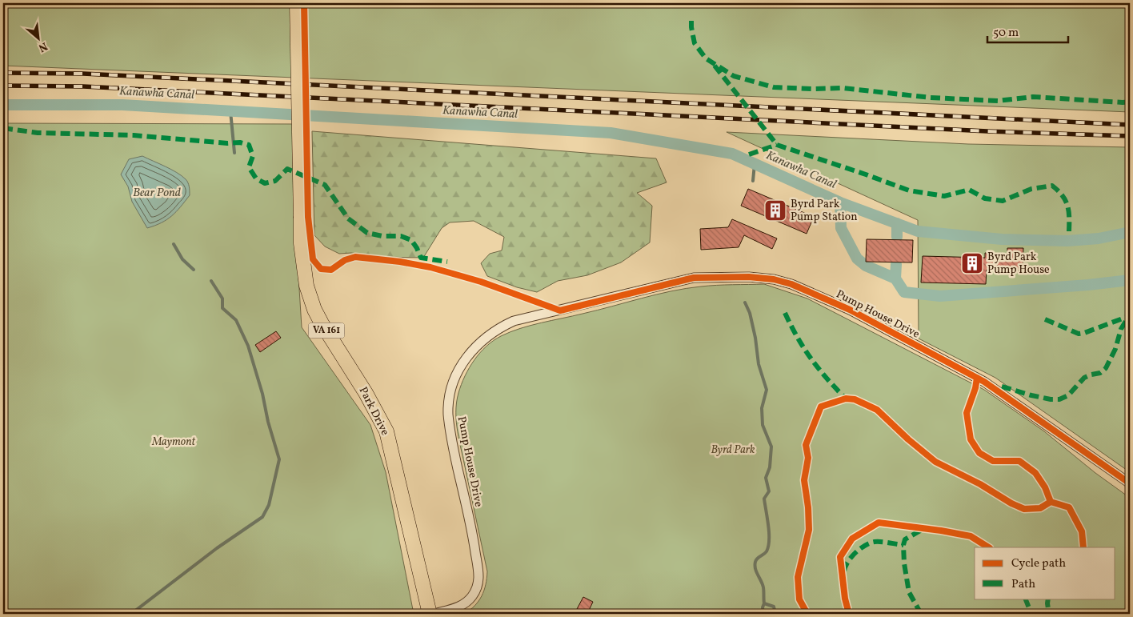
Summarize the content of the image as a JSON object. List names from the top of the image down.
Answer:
{
  "streets": {
    "main road": ["VA 161", "Park Drive"],
    "street": ["Pump House Drive"]
  },
  "water": ["Kanawha Canal", "Bear Pond"],
  "parks": ["Maymont", "Byrd Park"],
  "places": {
    "building": ["Byrd Park Pump Station", "Byrd Park Pump House"]
  },
  "legend": ["Cycle path", "Path"],
  "scale_bar": "50 m",
  "north": "bottom right"
}
